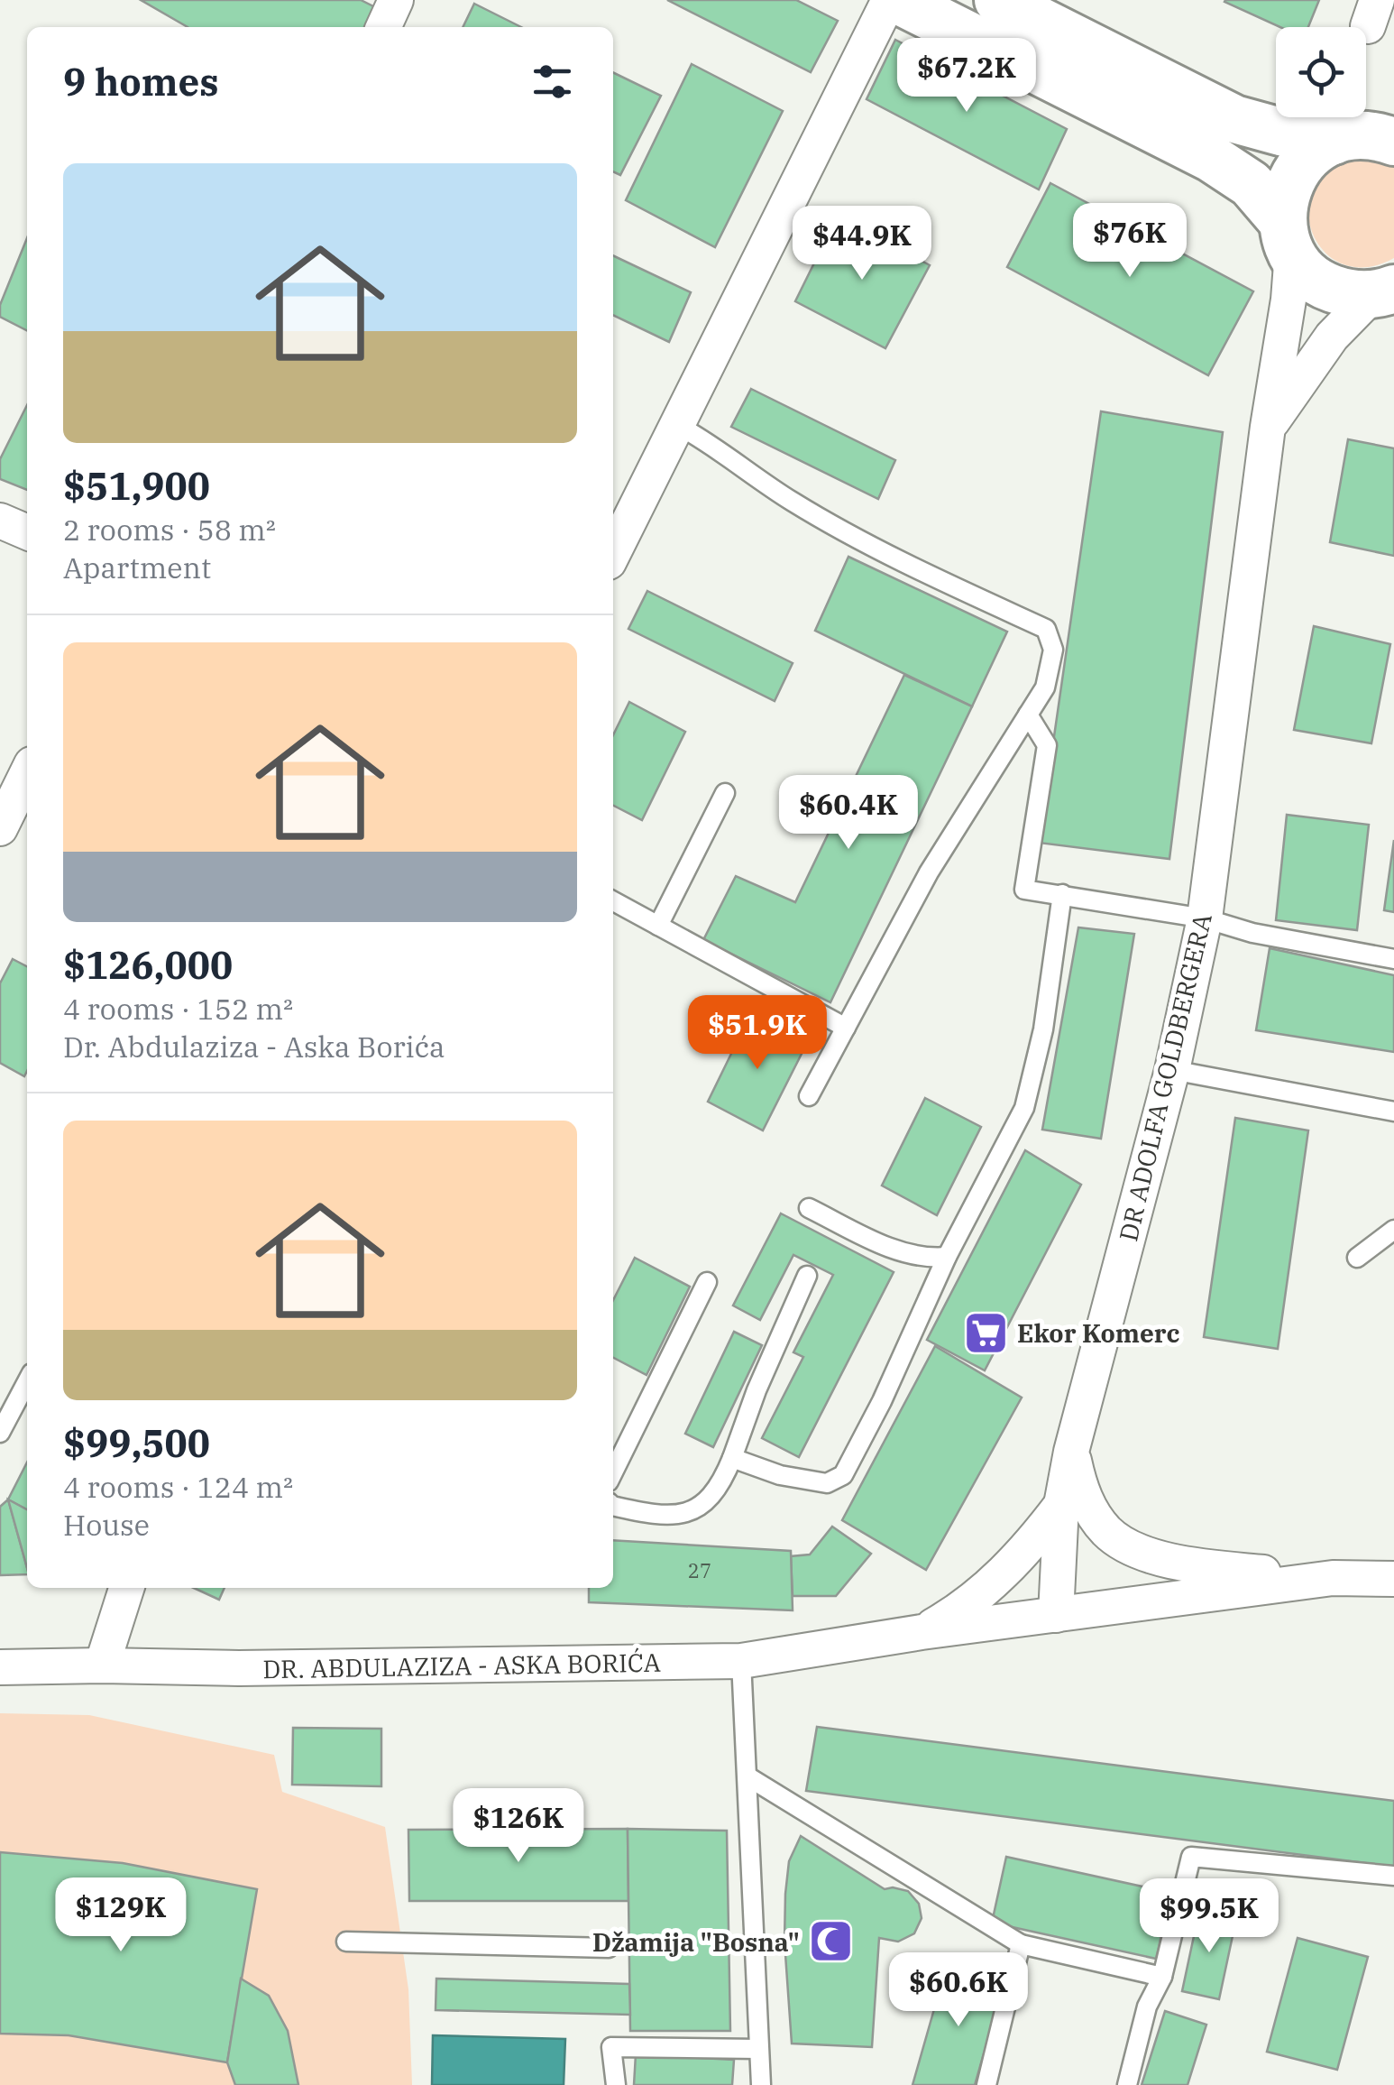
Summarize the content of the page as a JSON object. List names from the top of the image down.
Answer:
{
  "streets": {
    "street": ["DR ADOLFA GOLDBERGERA", "DR. ABDULAZIZA - ASKA BORIĆA"]
  },
  "crossings": [
    ["DR ADOLFA GOLDBERGERA", "DR. ABDULAZIZA - ASKA BORIĆA"]
  ],
  "places": {
    "supermarket": ["Ekor Komerc"],
    "mosque": ["Džamija \"Bosna\""]
  },
  "house_numbers": ["27"],
  "page": {
    "heading": "9 homes",
    "price": [
      "$67.2K",
      "$76K",
      "$44.9K",
      "$60.4K",
      "$51.9K",
      "$126K",
      "$129K",
      "$99.5K",
      "$60.6K"
    ],
    "list": [
      {
        "name": "$51,900",
        "note": "2 rooms · 58 m² · Apartment"
      },
      {
        "name": "$126,000",
        "note": "4 rooms · 152 m² · Dr. Abdulaziza - Aska Borića"
      },
      {
        "name": "$99,500",
        "note": "4 rooms · 124 m² · House"
      }
    ]
  }
}
